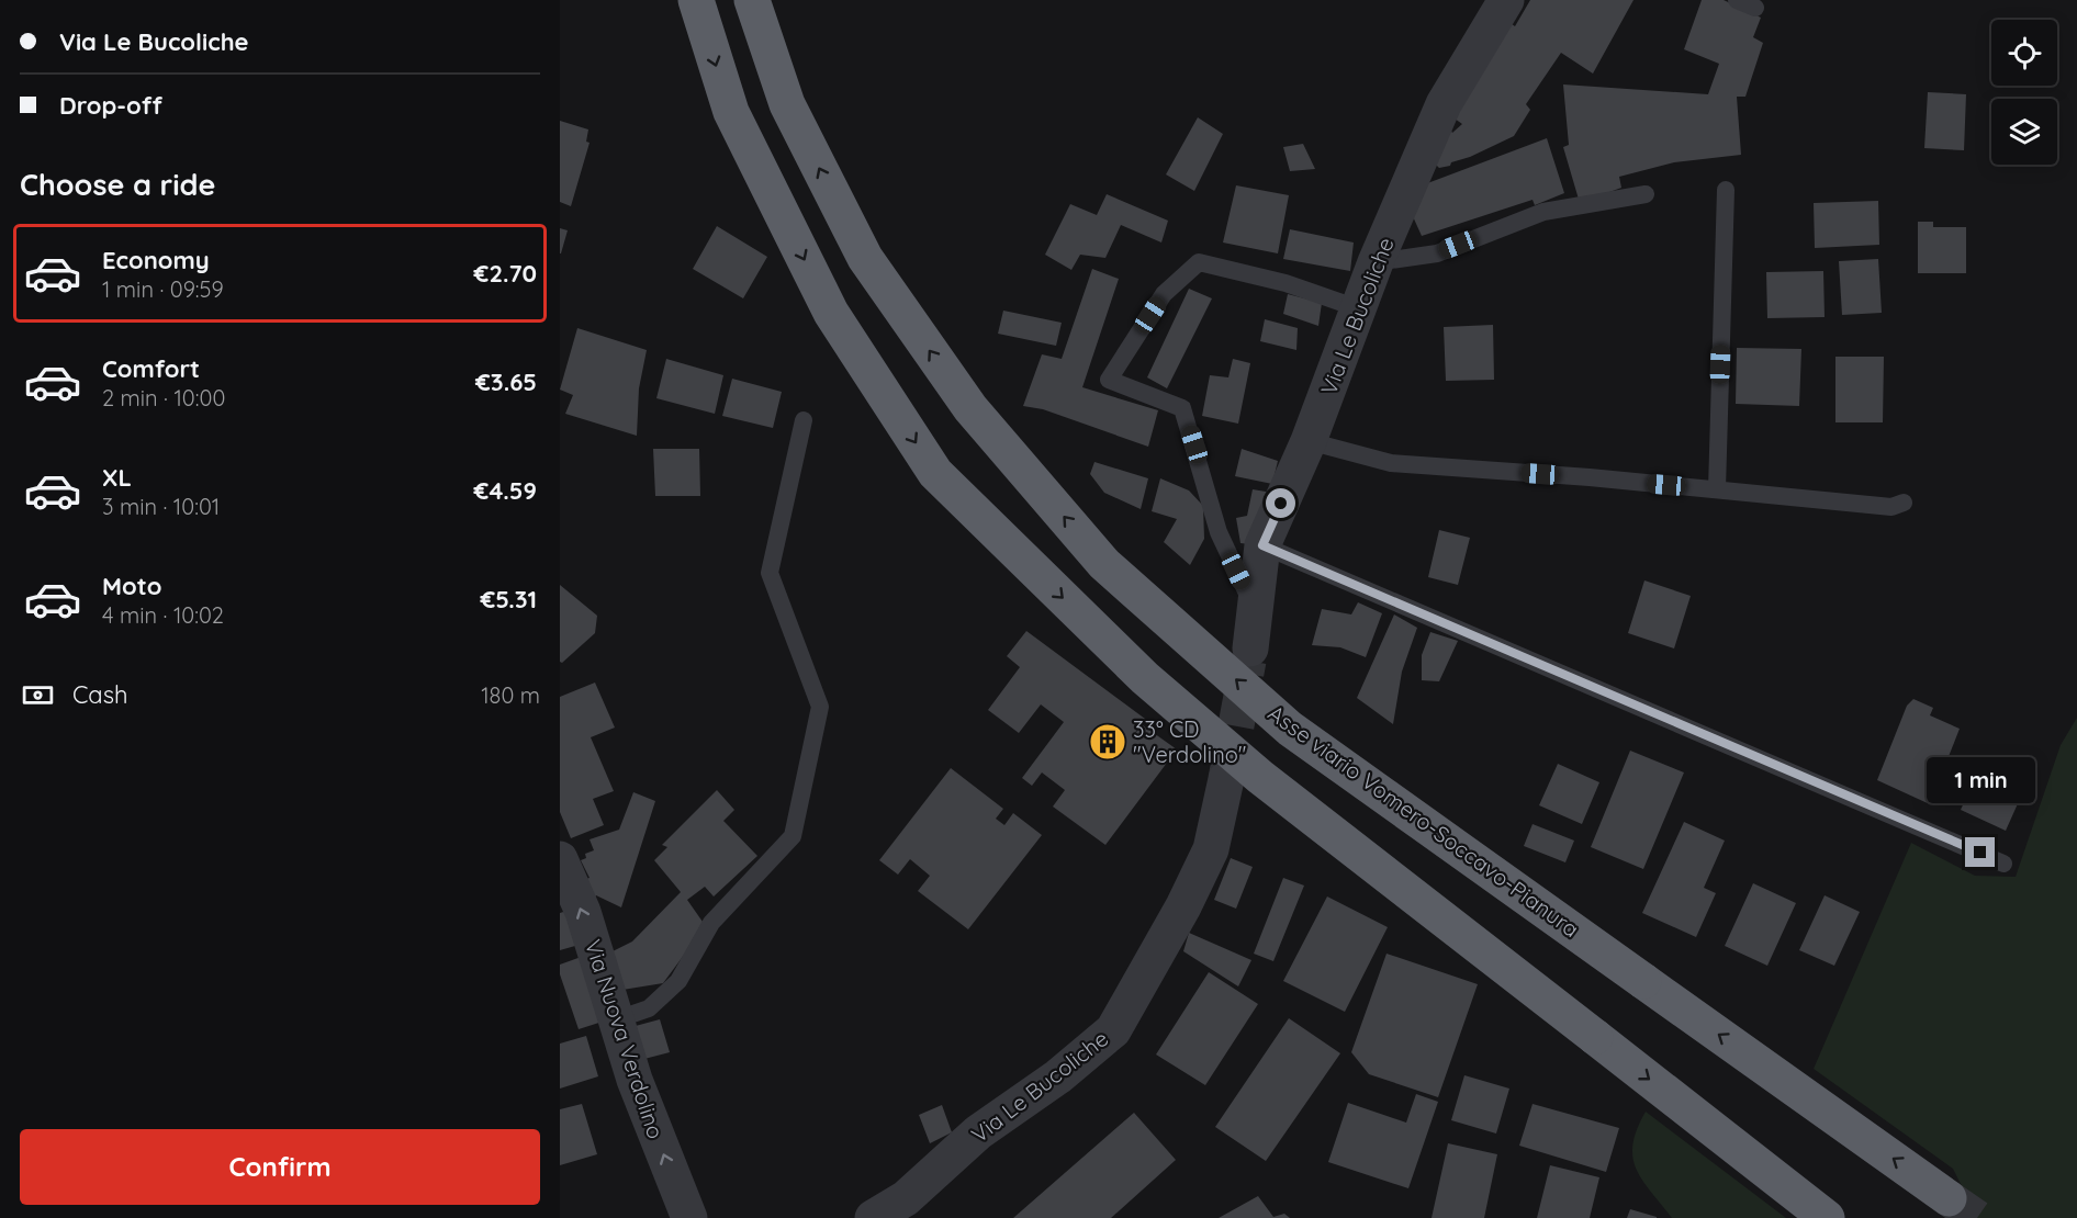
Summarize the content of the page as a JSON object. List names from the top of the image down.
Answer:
{
  "streets": {
    "highway": ["Asse viario Vomero-Soccavo-Pianura"],
    "street": ["Via Le Bucoliche", "Via Nuova Verdolino"]
  },
  "one_way": ["Via Nuova Verdolino"],
  "places": {
    "building": ["33° CD \"Verdolino\""]
  },
  "page": {
    "banner": ["Via Le Bucoliche", "Drop-off"],
    "heading": "Choose a ride",
    "list": [
      {
        "name": "Economy",
        "note": "1 min · 09:59",
        "value": "€2.70"
      },
      {
        "name": "Comfort",
        "note": "2 min · 10:00",
        "value": "€3.65"
      },
      {
        "name": "XL",
        "note": "3 min · 10:01",
        "value": "€4.59"
      },
      {
        "name": "Moto",
        "note": "4 min · 10:02",
        "value": "€5.31"
      }
    ],
    "pay": ["Cash", "180 m"],
    "bubble": "1 min",
    "buttons": "Confirm"
  }
}
